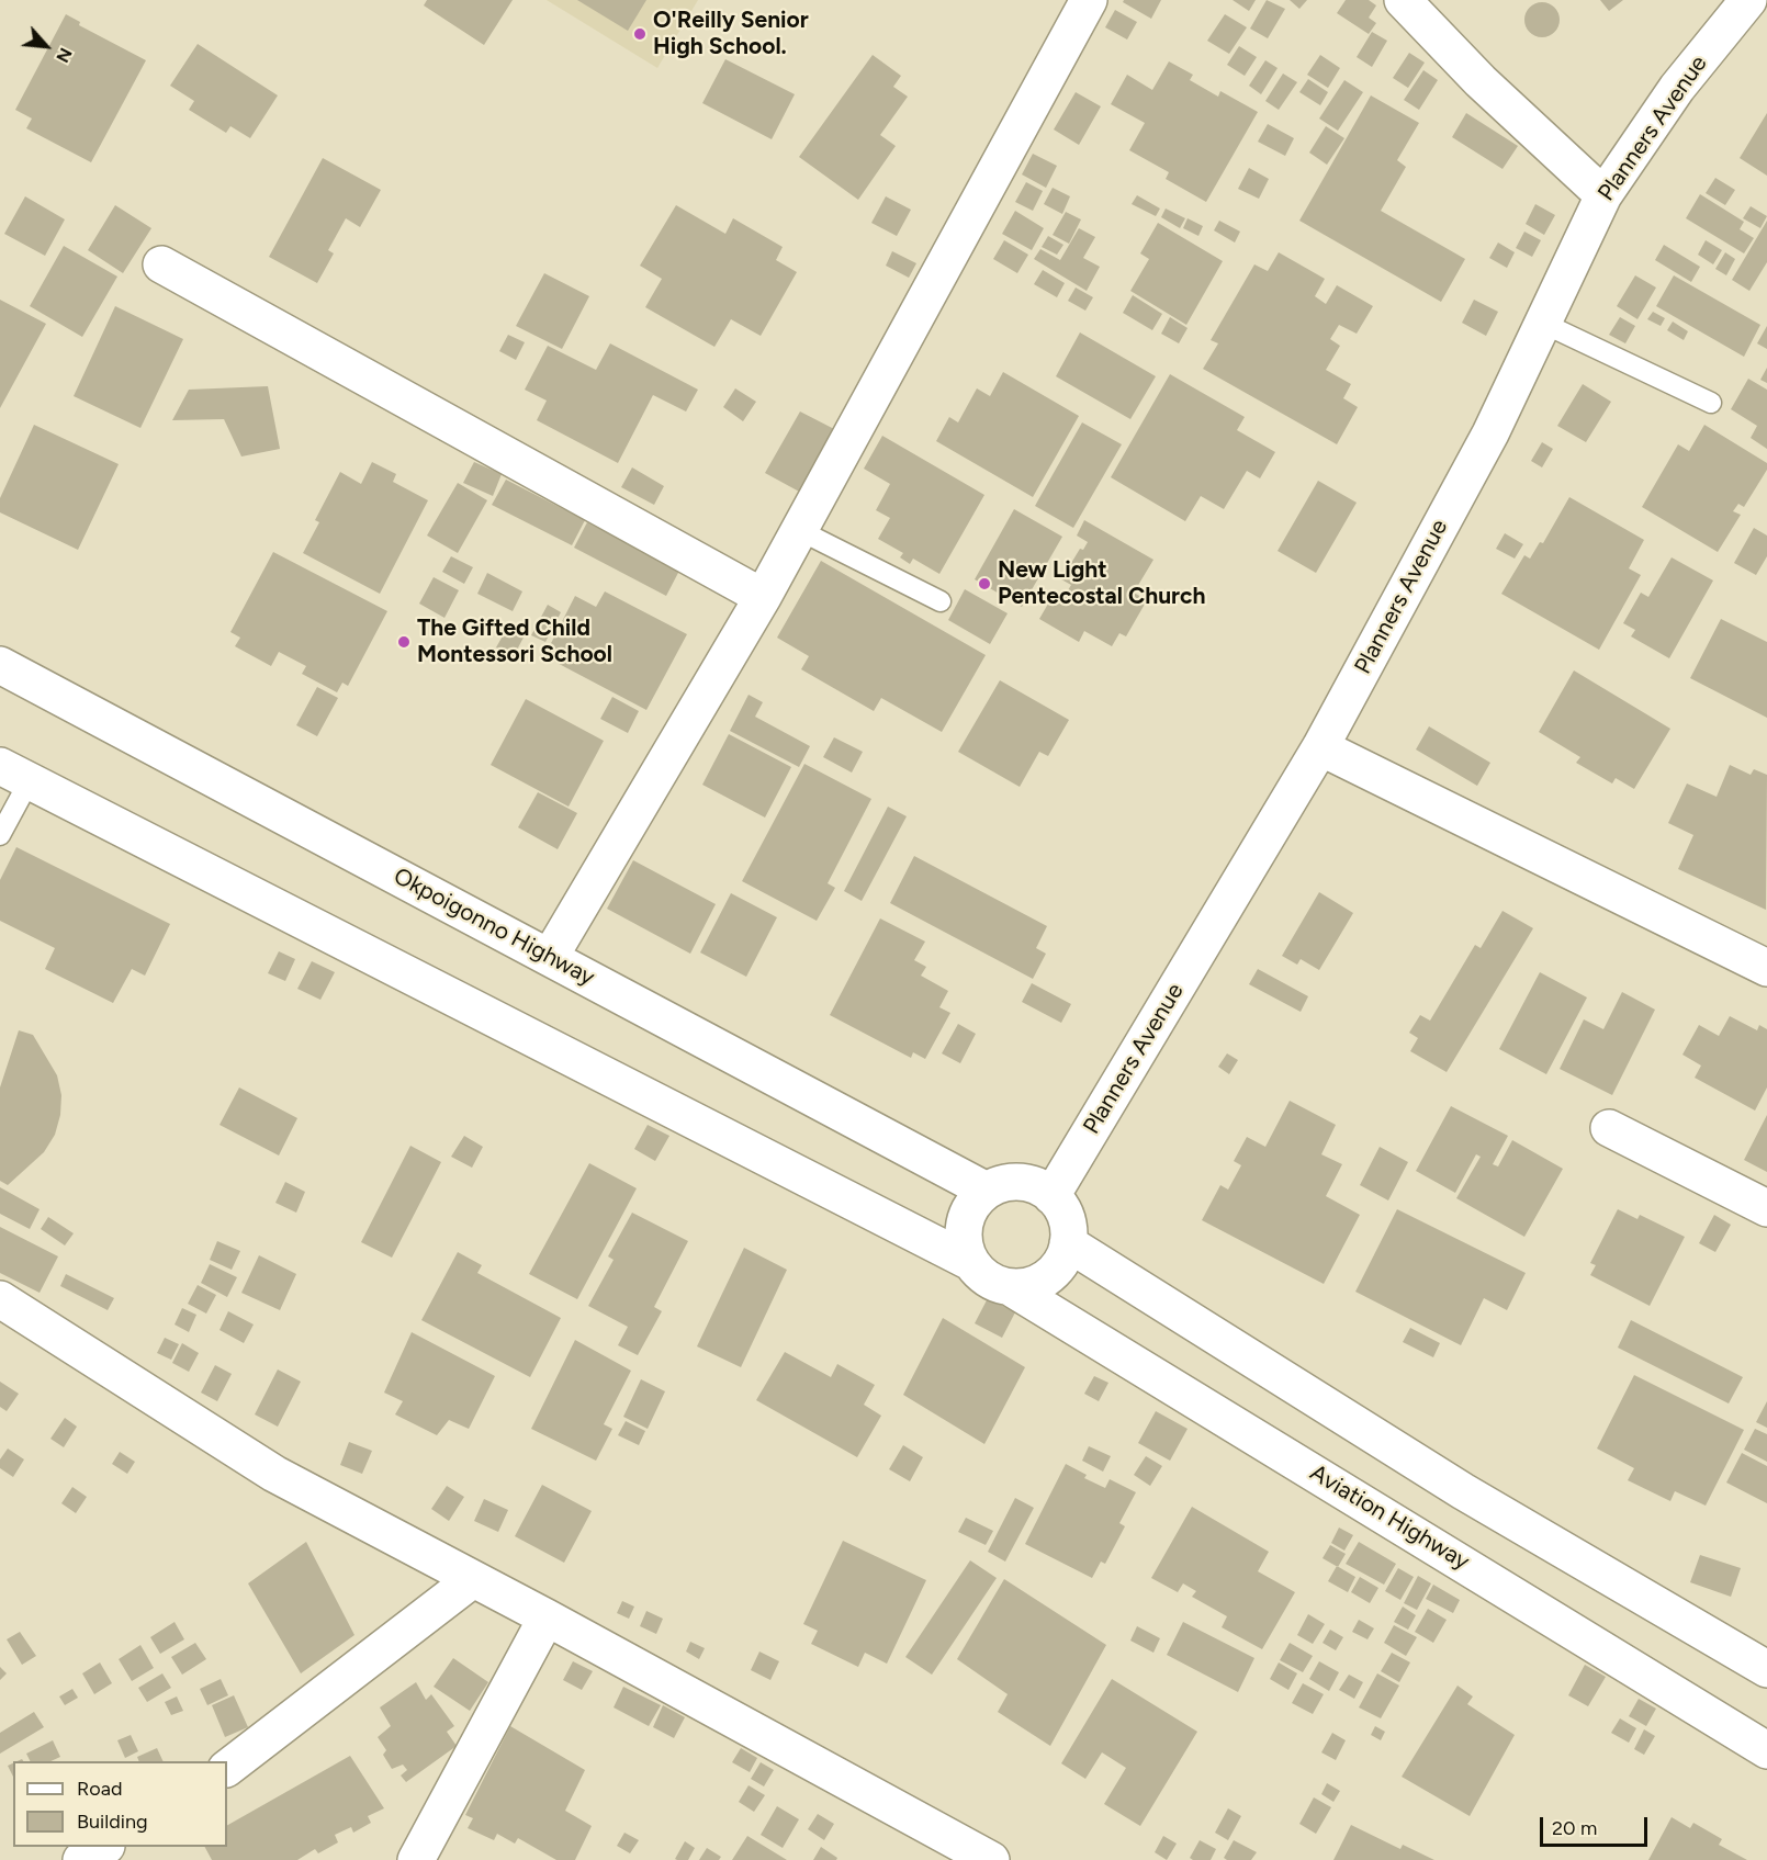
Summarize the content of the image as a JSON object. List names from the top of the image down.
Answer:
{
  "streets": {
    "street": ["Planners Avenue", "Okpoigonno Highway", "Aviation Highway"]
  },
  "crossings": [
    ["Planners Avenue", "Okpoigonno Highway"],
    ["Planners Avenue", "Aviation Highway"],
    ["Okpoigonno Highway", "Aviation Highway"]
  ],
  "places": ["O'Reilly Senior High School.", "New Light Pentecostal Church", "The Gifted Child Montessori School"],
  "legend": ["Road", "Building"],
  "scale_bar": "20 m",
  "north": "bottom right"
}
